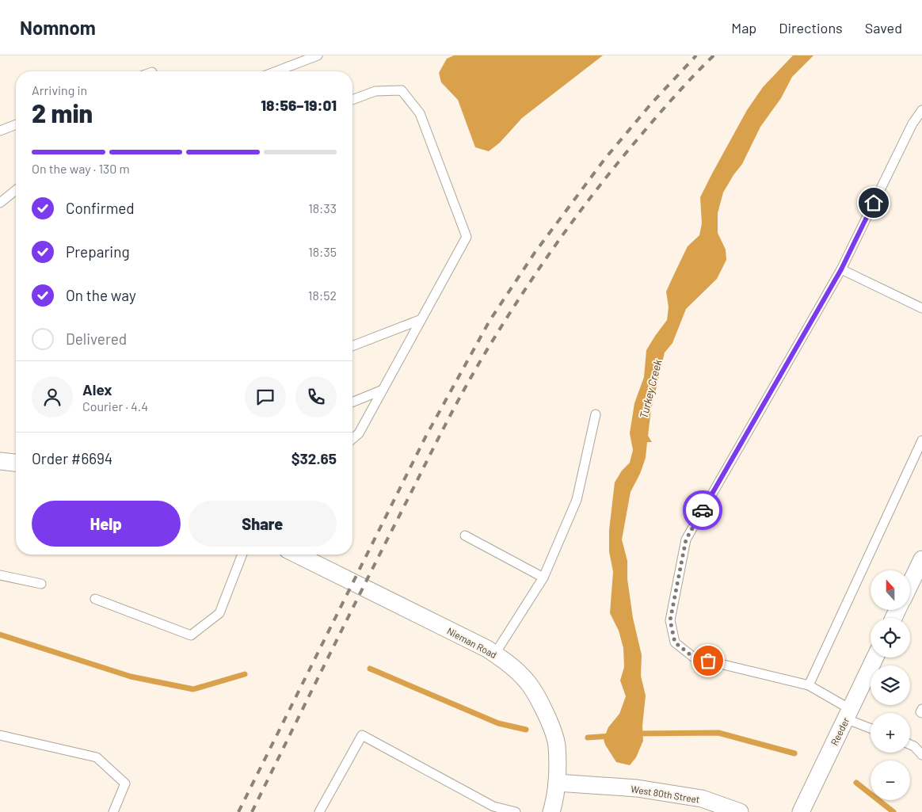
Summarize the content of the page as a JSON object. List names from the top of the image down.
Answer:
{
  "streets": {
    "street": ["Nieman Road", "Reeder", "West 80th Street"]
  },
  "crossings": [
    ["Nieman Road", "West 80th Street"]
  ],
  "water": ["Turkey Creek"],
  "north": "top",
  "page": {
    "header": "Nomnom",
    "nav": ["Map", "Directions", "Saved"],
    "heading": ["2 min", "Arriving in", "18:56–19:01"],
    "panel": [
      "Alex",
      "Courier · 4.4",
      "Order #6694",
      "$32.65"
    ],
    "bar": "On the way · 130 m",
    "list": [
      ["Confirmed", "18:33"],
      ["Preparing", "18:35"],
      ["On the way", "18:52"],
      "Delivered"
    ],
    "buttons": ["Help", "Share"],
    "map_buttons": ["+", "−"]
  }
}
